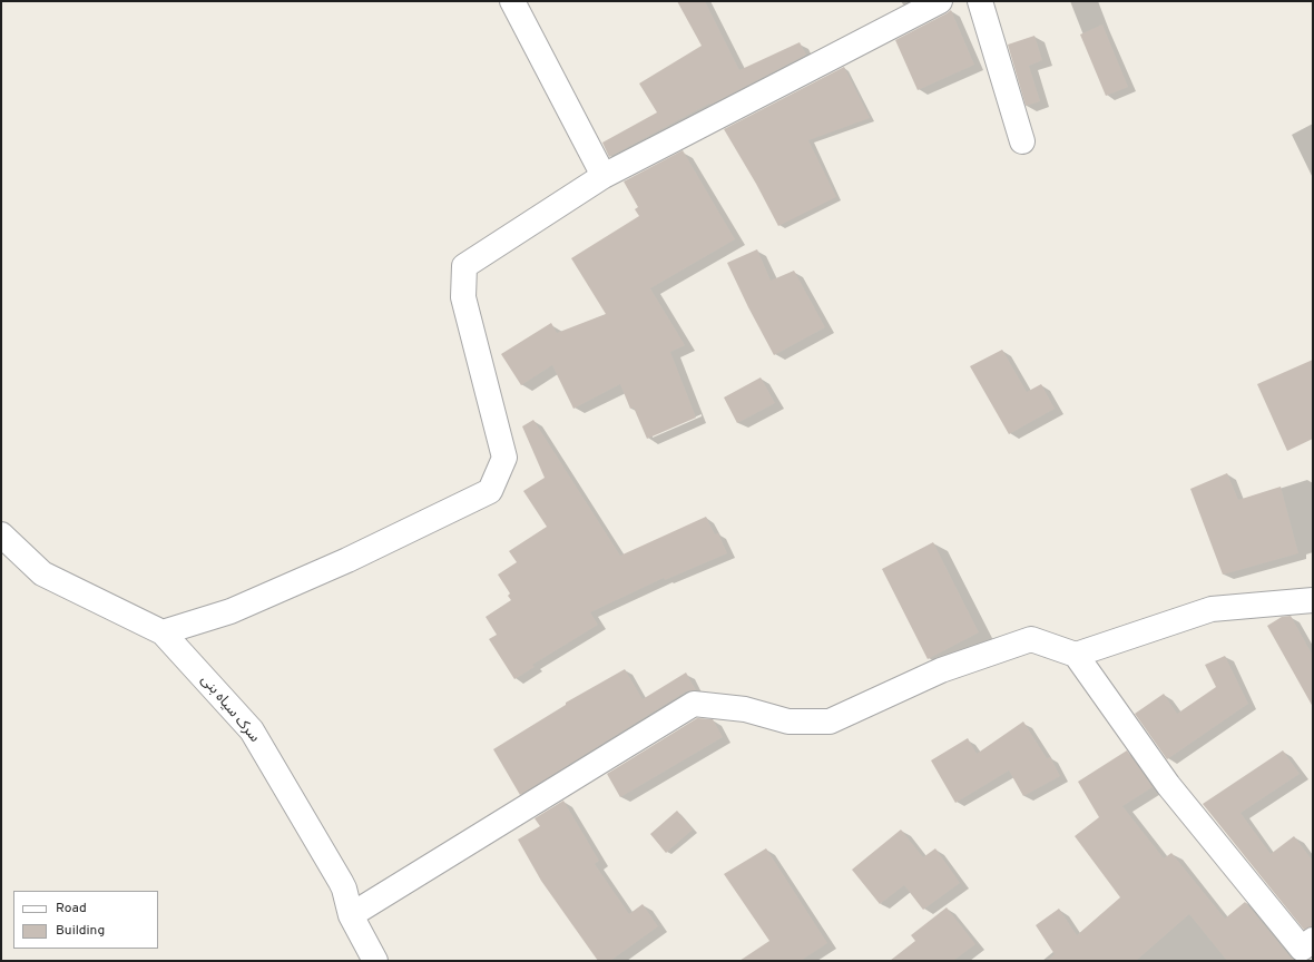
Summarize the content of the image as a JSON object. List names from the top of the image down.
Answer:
{
  "streets": {
    "street": ["سرک سیاه بنی"]
  },
  "legend": ["Road", "Building"]
}
